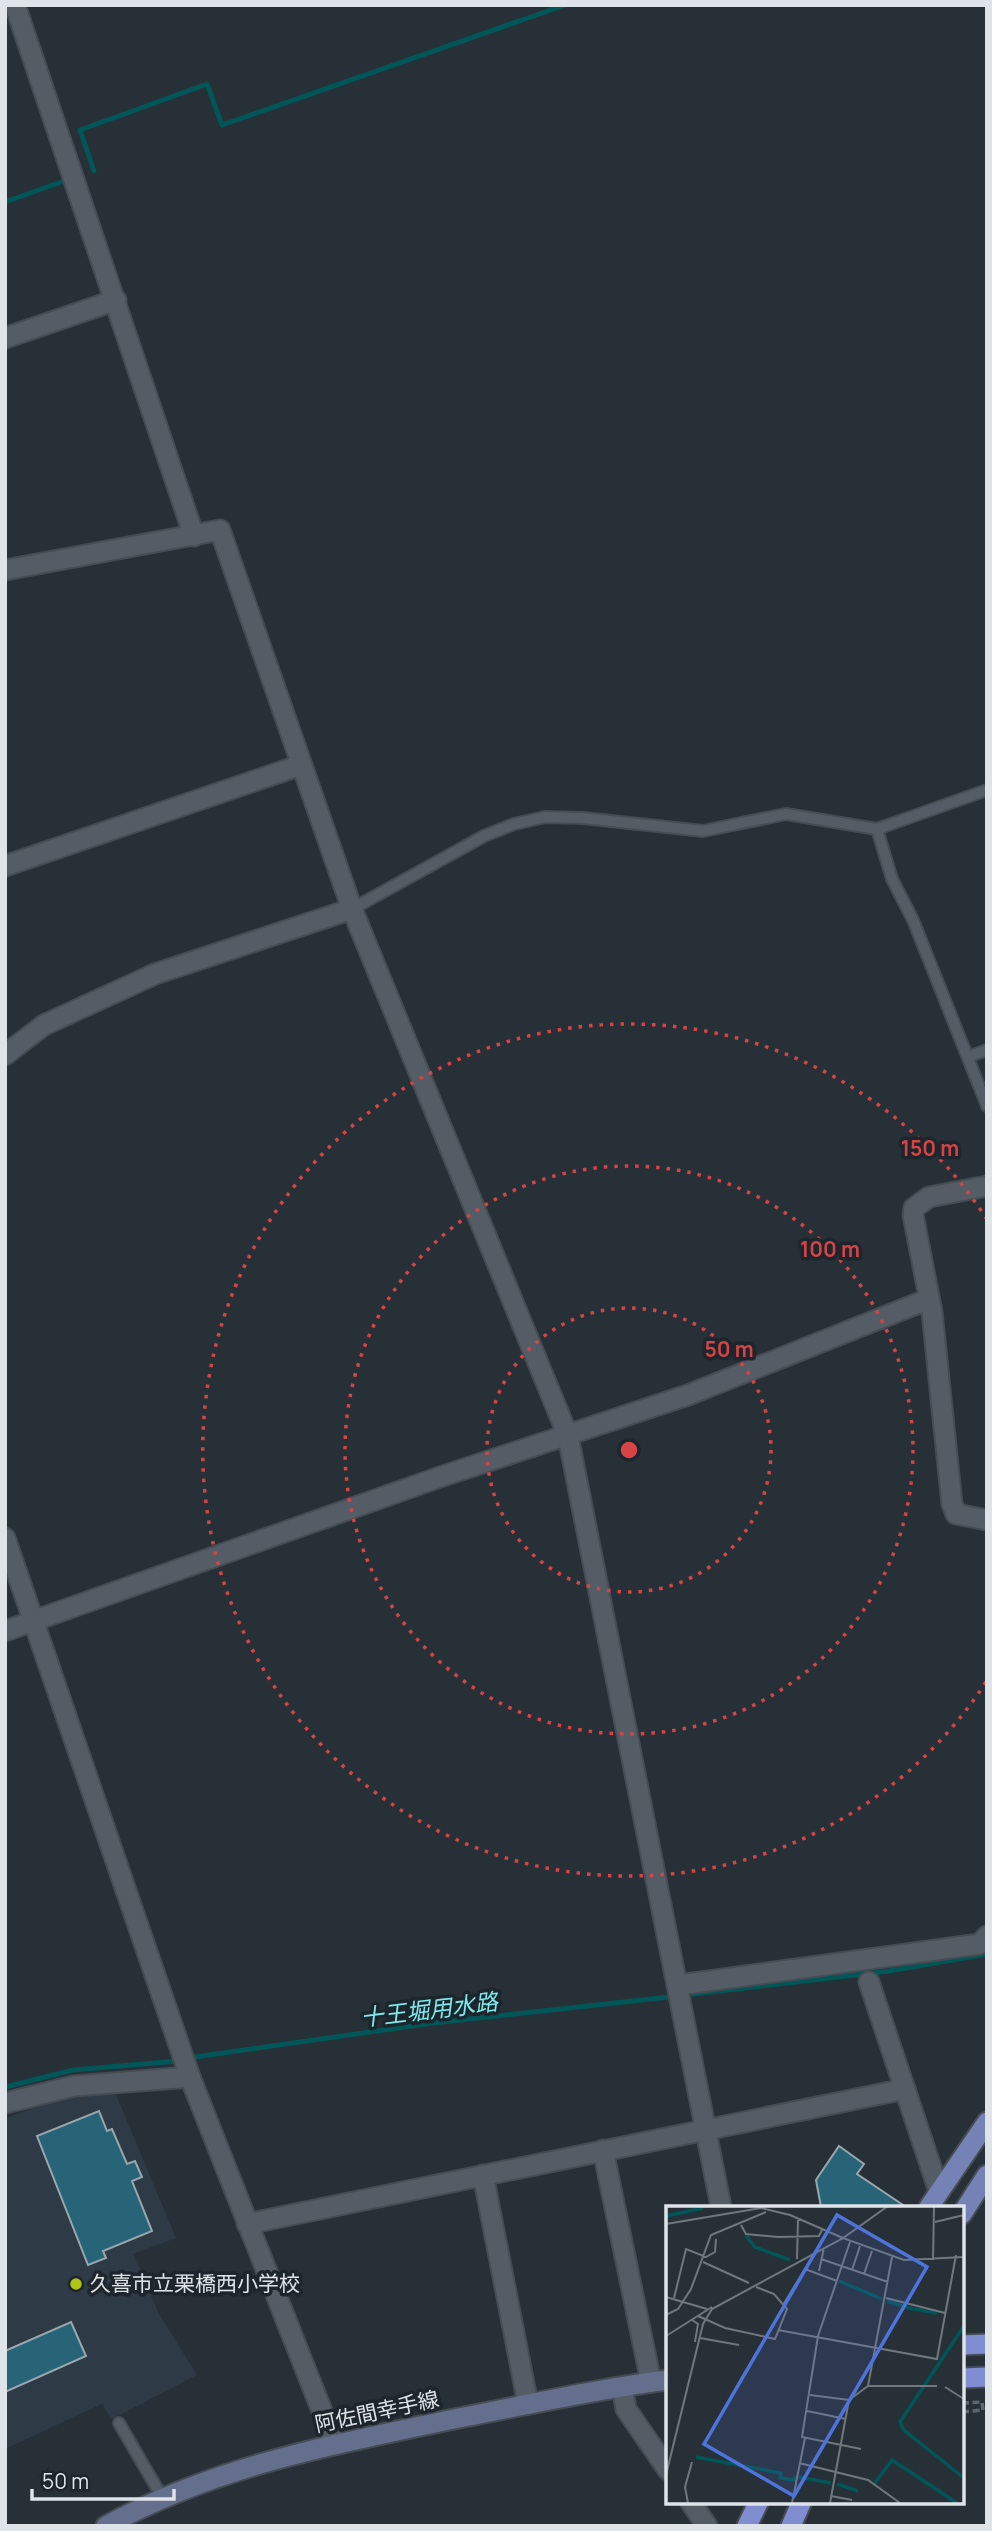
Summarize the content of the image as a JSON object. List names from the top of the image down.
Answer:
{
  "streets": {
    "main road": ["阿佐間幸手線"]
  },
  "water": ["十王堀用水路"],
  "places": ["久喜市立栗橋西小学校"],
  "scale_bar": "50 m",
  "rings": ["150 m", "100 m", "50 m"]
}
